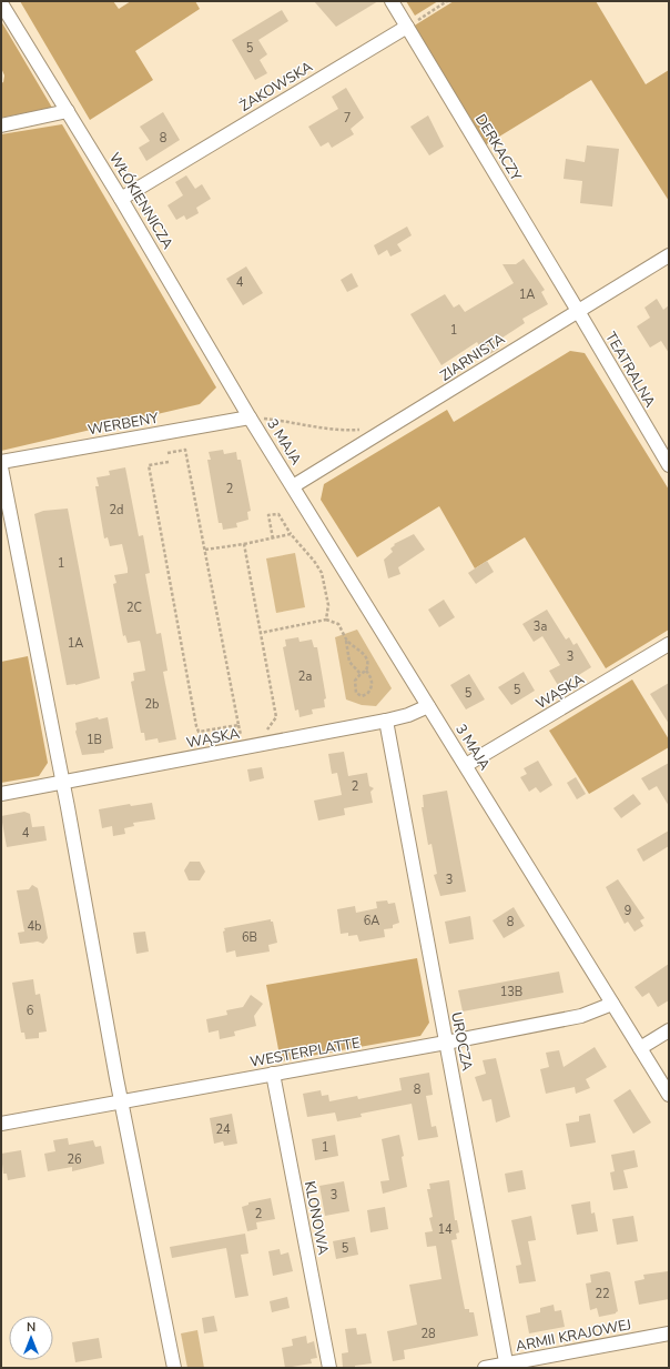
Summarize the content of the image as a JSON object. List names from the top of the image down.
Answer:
{
  "streets": {
    "street": [
      "ŻAKOWSKA",
      "DERKACZY",
      "WŁÓKIENNICZA",
      "ZIARNISTA",
      "TEATRALNA",
      "WERBENY",
      "3 MAJA",
      "WĄSKA",
      "UROCZA",
      "WESTERPLATTE",
      "KLONOWA",
      "ARMII KRAJOWEJ"
    ]
  },
  "crossings": [
    ["ŻAKOWSKA", "DERKACZY"],
    ["ŻAKOWSKA", "WŁÓKIENNICZA"],
    ["DERKACZY", "ZIARNISTA"],
    ["DERKACZY", "TEATRALNA"],
    ["WŁÓKIENNICZA", "WERBENY"],
    ["WŁÓKIENNICZA", "3 MAJA"],
    ["ZIARNISTA", "TEATRALNA"],
    ["ZIARNISTA", "3 MAJA"],
    ["WERBENY", "3 MAJA"],
    ["3 MAJA", "WĄSKA"],
    ["3 MAJA", "WESTERPLATTE"],
    ["WĄSKA", "UROCZA"],
    ["UROCZA", "WESTERPLATTE"],
    ["UROCZA", "ARMII KRAJOWEJ"],
    ["WESTERPLATTE", "KLONOWA"]
  ],
  "house_numbers": [
    "5",
    "7",
    "8",
    "4",
    "1A",
    "1",
    "2",
    "2d",
    "1",
    "2C",
    "3a",
    "1A",
    "3",
    "2a",
    "5",
    "5",
    "2b",
    "1B",
    "2",
    "4",
    "3",
    "9",
    "6A",
    "8",
    "4b",
    "6B",
    "13B",
    "6",
    "8",
    "24",
    "1",
    "26",
    "3",
    "2",
    "14",
    "5",
    "22",
    "28"
  ],
  "north": "top"
}
